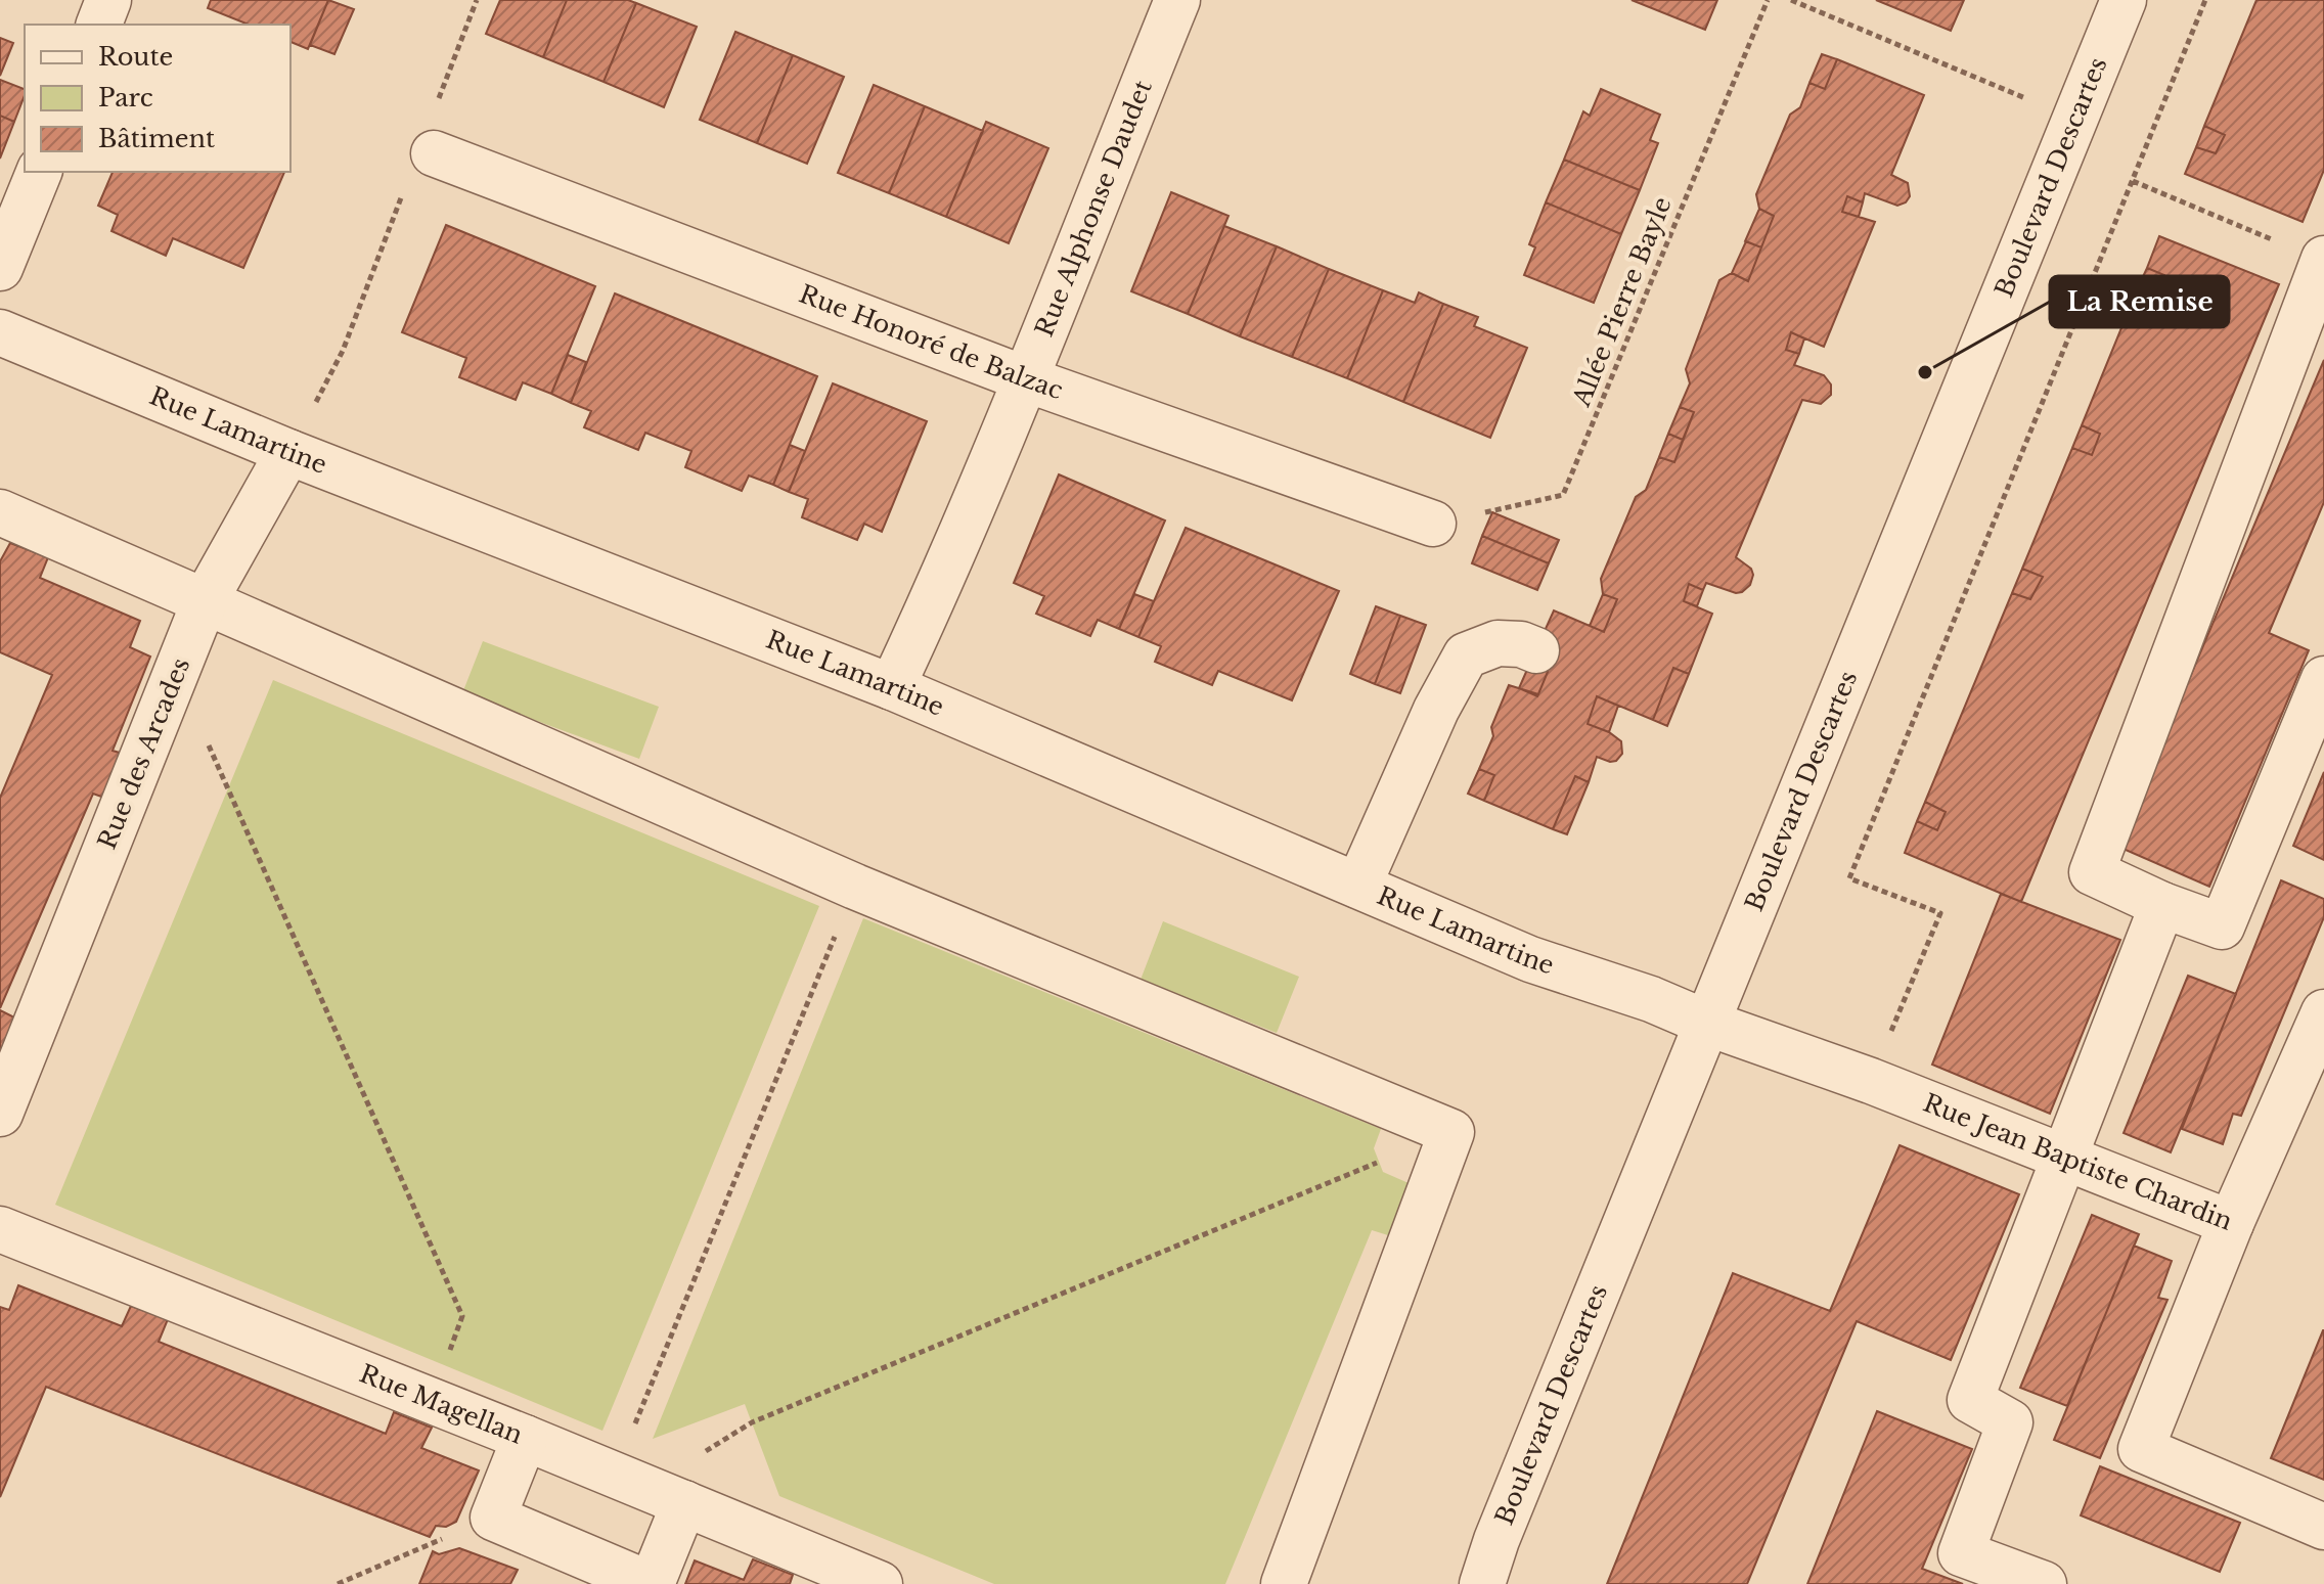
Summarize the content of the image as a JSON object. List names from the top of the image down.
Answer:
{
  "streets": {
    "street": [
      "Boulevard Descartes",
      "Rue Alphonse Daudet",
      "Rue Honoré de Balzac",
      "Rue Lamartine",
      "Rue des Arcades",
      "Rue Jean Baptiste Chardin",
      "Rue Magellan"
    ],
    "path": ["Allée Pierre Bayle"]
  },
  "crossings": [
    ["Boulevard Descartes", "Rue Lamartine"],
    ["Boulevard Descartes", "Rue Jean Baptiste Chardin"],
    ["Rue Alphonse Daudet", "Rue Honoré de Balzac"],
    ["Rue Alphonse Daudet", "Rue Lamartine"],
    ["Allée Pierre Bayle", "Rue Honoré de Balzac"],
    ["Rue Lamartine", "Rue des Arcades"],
    ["Rue Lamartine", "Rue Jean Baptiste Chardin"]
  ],
  "places": ["La Remise"],
  "legend": ["Route", "Parc", "Bâtiment"]
}
